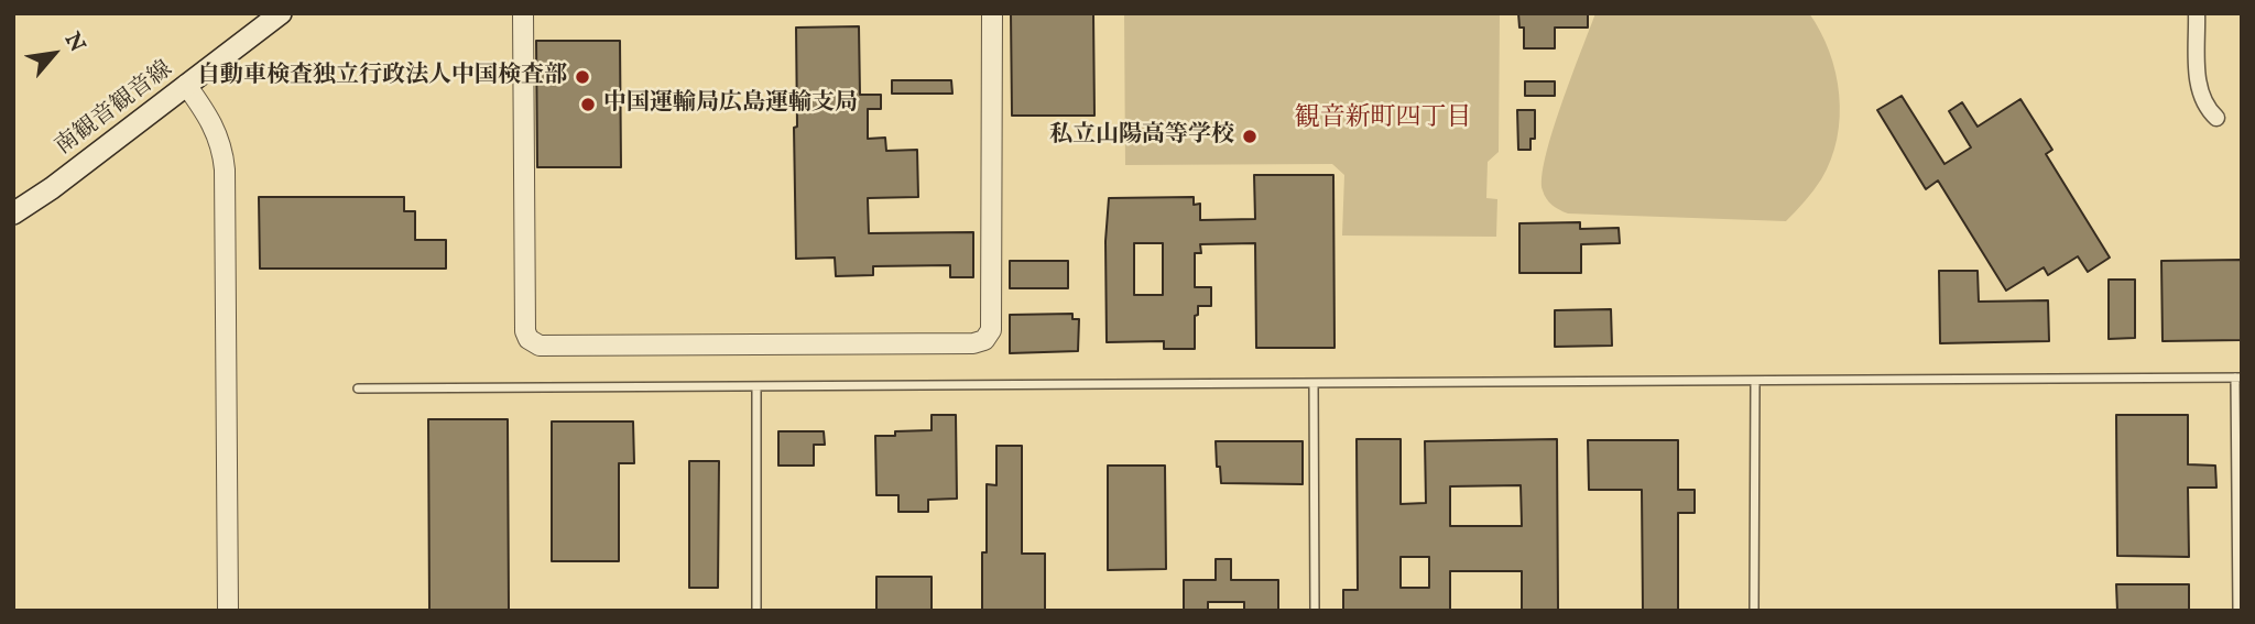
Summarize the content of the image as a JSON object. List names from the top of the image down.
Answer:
{
  "streets": {
    "main road": ["南観音観音線"]
  },
  "districts": ["観音新町四丁目"],
  "places": ["自動車検査独立行政法人中国検査部", "中国運輸局広島運輸支局", "私立山陽高等学校"],
  "north": "top right"
}
